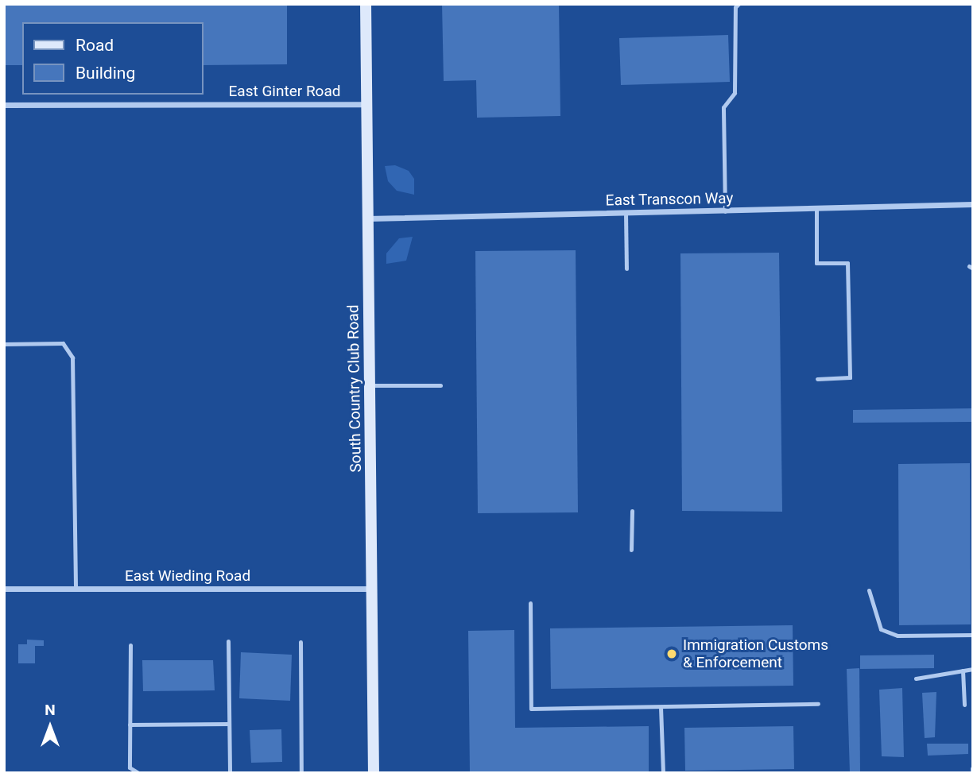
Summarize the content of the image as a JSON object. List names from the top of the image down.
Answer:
{
  "streets": {
    "street": [
      "East Ginter Road",
      "East Transcon Way",
      "South Country Club Road",
      "East Wieding Road"
    ]
  },
  "crossings": [
    ["East Ginter Road", "South Country Club Road"],
    ["East Transcon Way", "South Country Club Road"],
    ["South Country Club Road", "East Wieding Road"]
  ],
  "places": ["Immigration Customs & Enforcement"],
  "legend": ["Road", "Building"],
  "north": "top"
}
